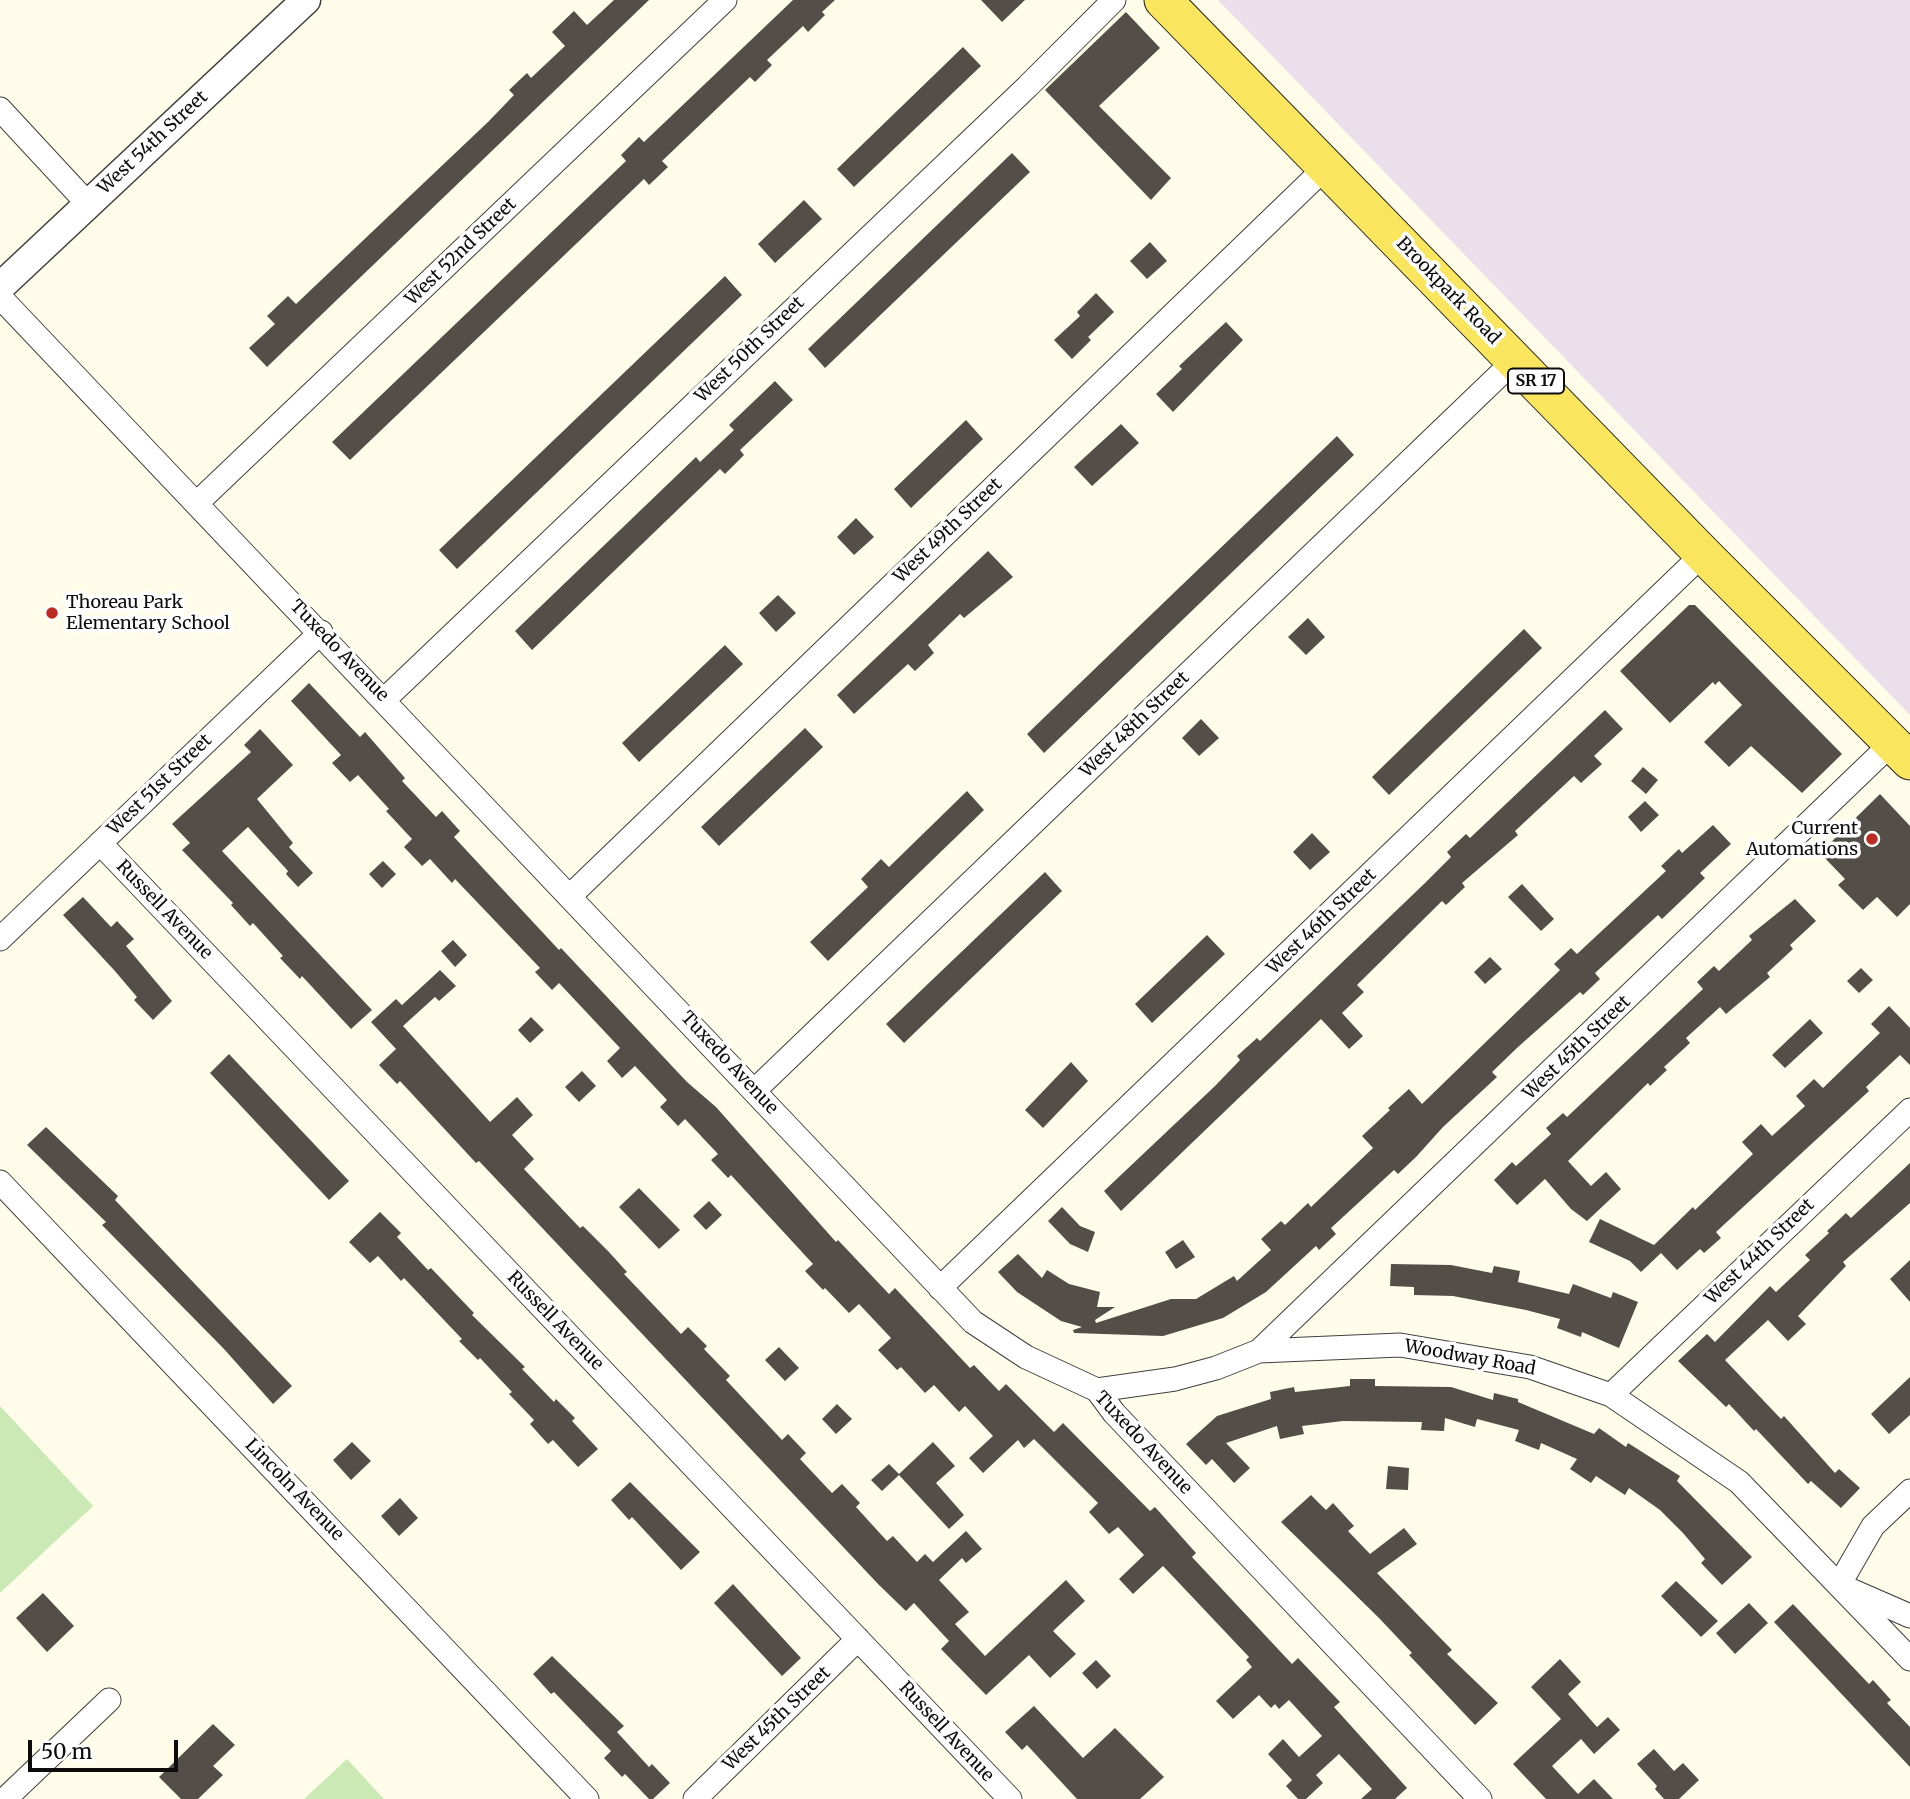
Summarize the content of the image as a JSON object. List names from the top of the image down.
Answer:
{
  "streets": {
    "main road": ["Brookpark Road", "SR 17"],
    "street": [
      "West 54th Street",
      "West 52nd Street",
      "West 50th Street",
      "West 49th Street",
      "Tuxedo Avenue",
      "West 48th Street",
      "West 51st Street",
      "Russell Avenue",
      "West 46th Street",
      "West 45th Street",
      "West 44th Street",
      "Woodway Road",
      "Lincoln Avenue"
    ]
  },
  "crossings": [
    ["West 52nd Street", "Tuxedo Avenue"],
    ["Brookpark Road", "West 49th Street"],
    ["Brookpark Road", "West 48th Street"],
    ["Brookpark Road", "West 46th Street"],
    ["Brookpark Road", "West 45th Street"],
    ["West 50th Street", "Tuxedo Avenue"],
    ["West 49th Street", "Tuxedo Avenue"],
    ["Tuxedo Avenue", "West 48th Street"],
    ["Tuxedo Avenue", "West 51st Street"],
    ["Tuxedo Avenue", "West 46th Street"],
    ["Tuxedo Avenue", "Woodway Road"],
    ["West 51st Street", "Russell Avenue"],
    ["Russell Avenue", "West 45th Street"],
    ["West 45th Street", "Woodway Road"],
    ["West 44th Street", "Woodway Road"]
  ],
  "places": ["Thoreau Park Elementary School", "Current Automations"],
  "scale_bar": "50 m"
}
